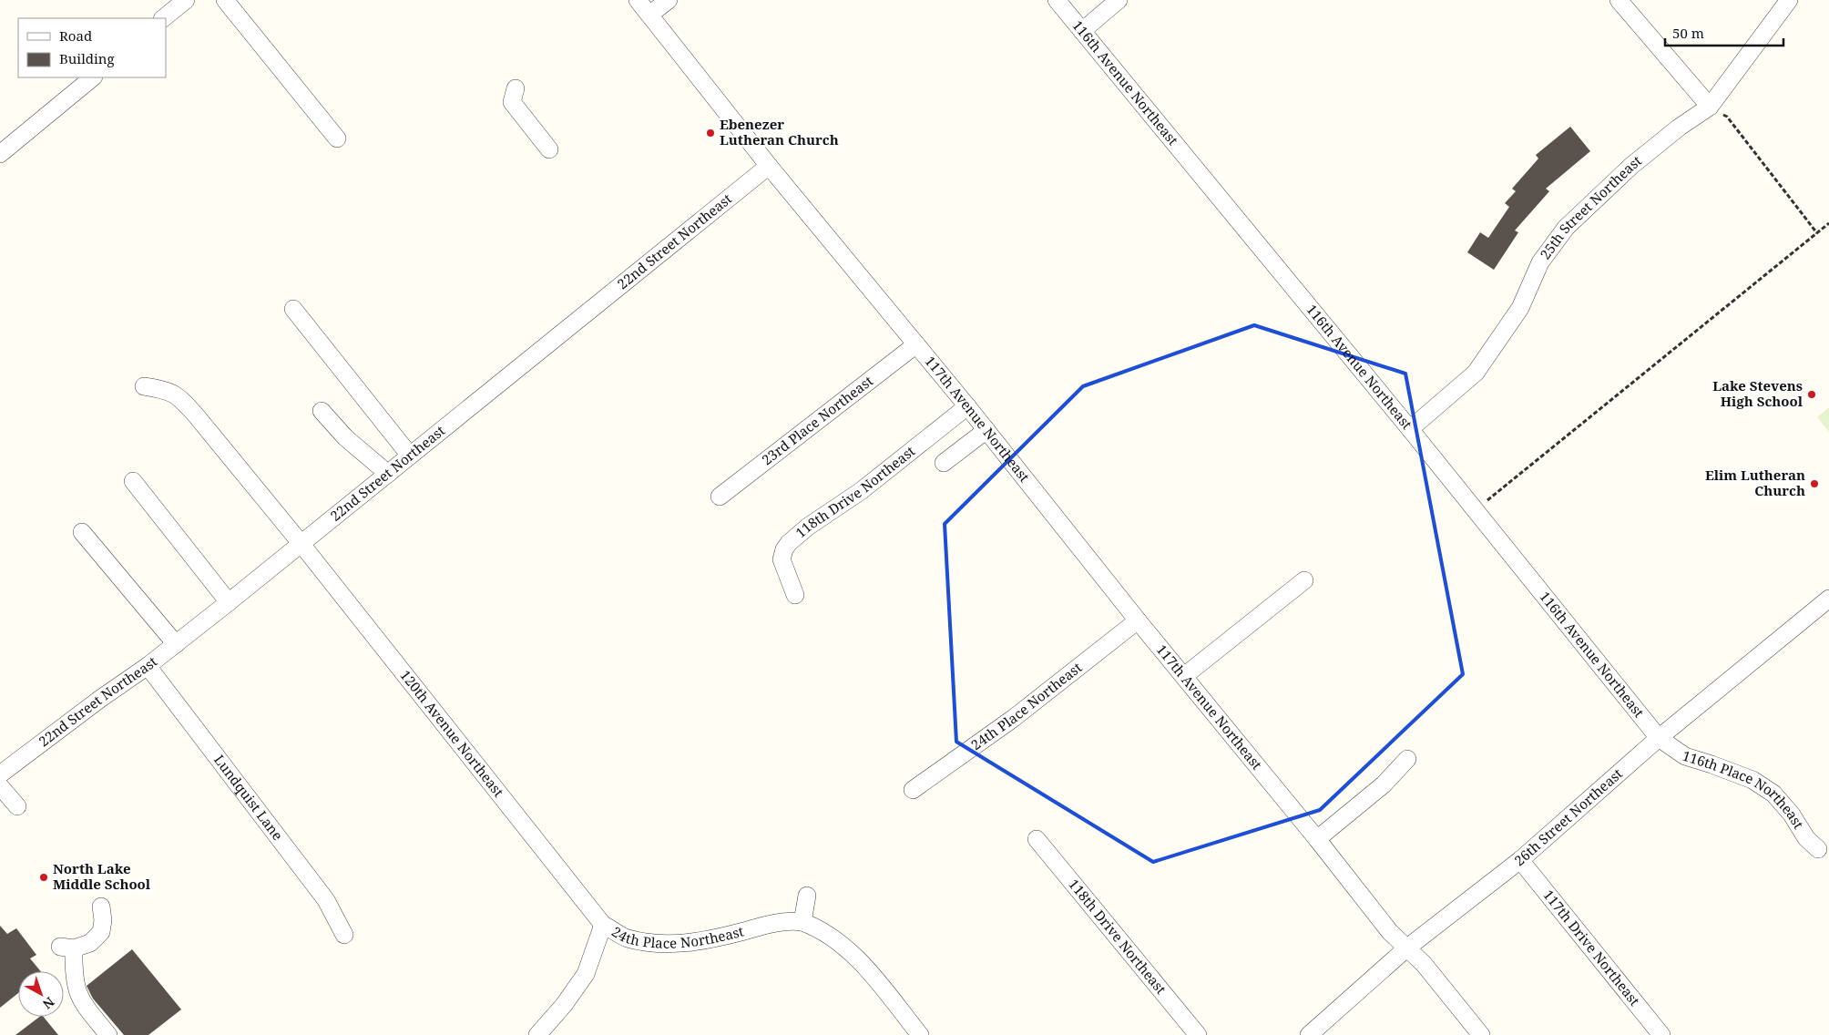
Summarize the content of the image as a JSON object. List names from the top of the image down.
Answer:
{
  "streets": {
    "street": [
      "116th Avenue Northeast",
      "25th Street Northeast",
      "22nd Street Northeast",
      "117th Avenue Northeast",
      "23rd Place Northeast",
      "118th Drive Northeast",
      "24th Place Northeast",
      "120th Avenue Northeast",
      "116th Place Northeast",
      "Lundquist Lane",
      "26th Street Northeast",
      "117th Drive Northeast"
    ]
  },
  "crossings": [
    ["116th Avenue Northeast", "25th Street Northeast"],
    ["116th Avenue Northeast", "116th Place Northeast"],
    ["116th Avenue Northeast", "26th Street Northeast"],
    ["22nd Street Northeast", "117th Avenue Northeast"],
    ["22nd Street Northeast", "120th Avenue Northeast"],
    ["22nd Street Northeast", "Lundquist Lane"],
    ["117th Avenue Northeast", "23rd Place Northeast"],
    ["117th Avenue Northeast", "118th Drive Northeast"],
    ["117th Avenue Northeast", "24th Place Northeast"],
    ["117th Avenue Northeast", "26th Street Northeast"],
    ["24th Place Northeast", "120th Avenue Northeast"],
    ["116th Place Northeast", "26th Street Northeast"],
    ["26th Street Northeast", "117th Drive Northeast"]
  ],
  "places": [
    "Ebenezer Lutheran Church",
    "Lake Stevens High School",
    "Elim Lutheran Church",
    "North Lake Middle School"
  ],
  "legend": ["Road", "Building"],
  "scale_bar": "50 m",
  "north": "bottom right"
}
